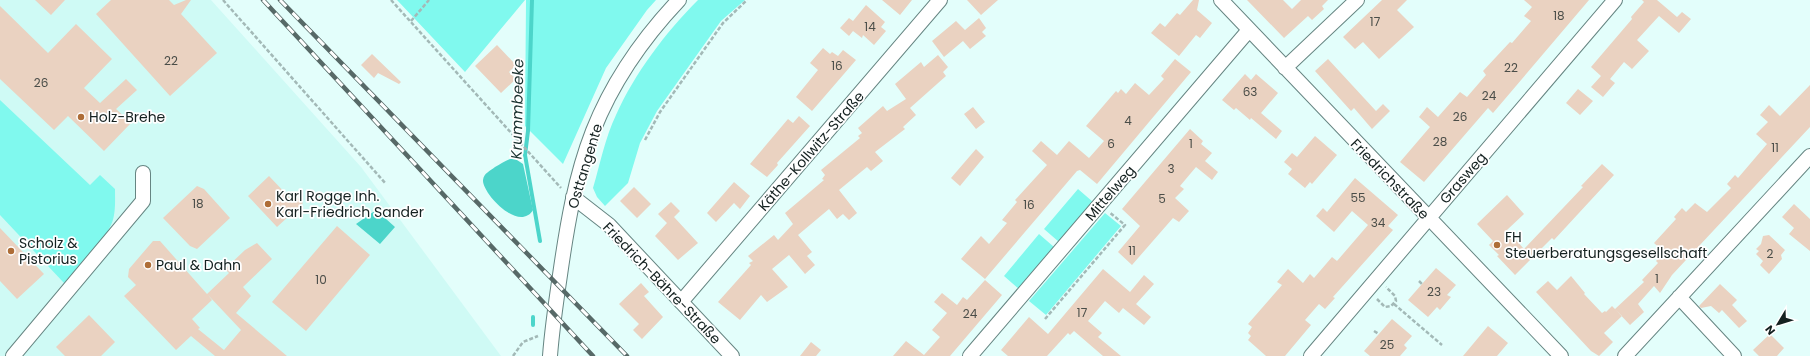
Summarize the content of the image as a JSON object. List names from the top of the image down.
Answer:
{
  "streets": {
    "street": [
      "Käthe-Kollwitz-Straße",
      "Osttangente",
      "Grasweg",
      "Friedrichstraße",
      "Mittelweg",
      "Friedrich-Bähre-Straße"
    ]
  },
  "crossings": [
    ["Käthe-Kollwitz-Straße", "Friedrich-Bähre-Straße"],
    ["Osttangente", "Friedrich-Bähre-Straße"],
    ["Grasweg", "Friedrichstraße"],
    ["Friedrichstraße", "Mittelweg"]
  ],
  "water": ["Krummbeeke"],
  "places": [
    "Holz-Brehe",
    "Karl Rogge Inh. Karl-Friedrich Sander",
    "FH Steuerberatungsgesellschaft",
    "Scholz & Pistorius",
    "Paul & Dahn"
  ],
  "house_numbers": [
    "18",
    "17",
    "14",
    "22",
    "16",
    "22",
    "26",
    "63",
    "24",
    "26",
    "4",
    "28",
    "6",
    "1",
    "11",
    "3",
    "55",
    "5",
    "18",
    "16",
    "34",
    "11",
    "2",
    "1",
    "10",
    "23",
    "17",
    "24",
    "25"
  ],
  "north": "bottom left"
}
